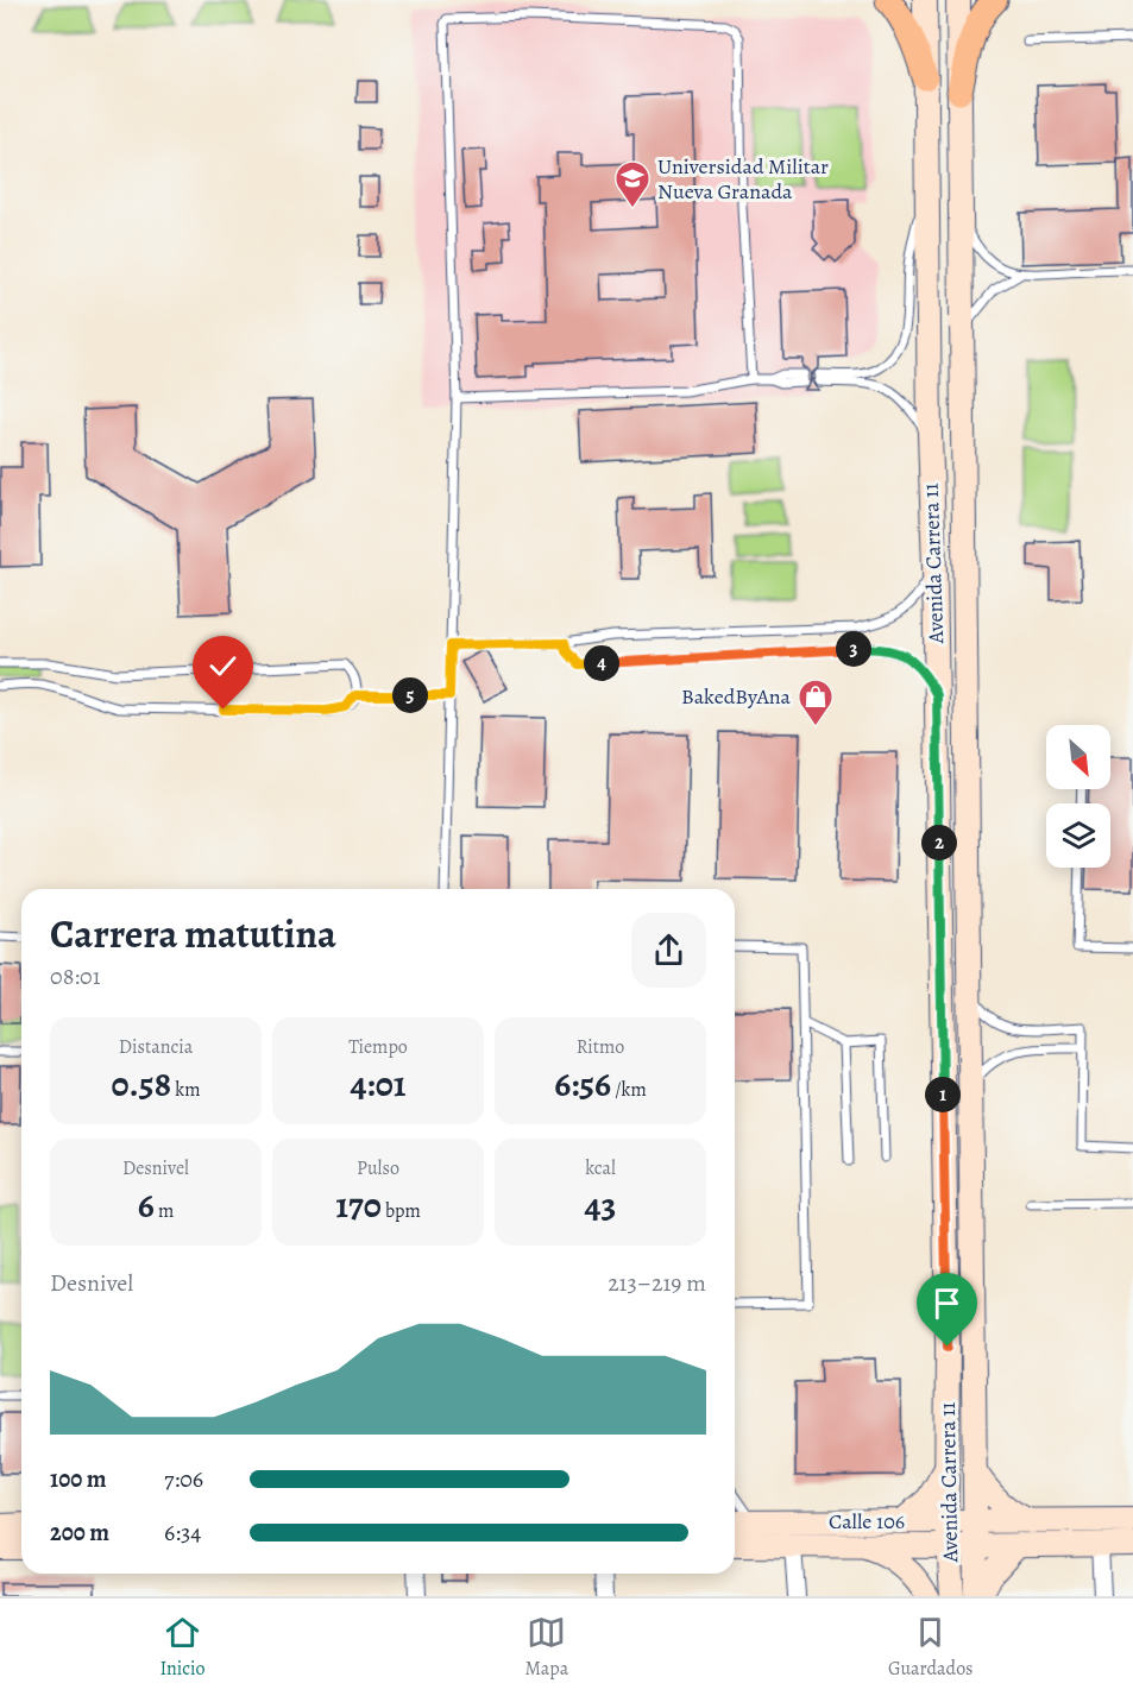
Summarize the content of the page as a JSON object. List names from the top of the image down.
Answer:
{
  "streets": {
    "main road": ["Avenida Carrera 11", "Calle 106"]
  },
  "crossings": [
    ["Avenida Carrera 11", "Calle 106"]
  ],
  "places": {
    "school or university": ["Universidad Militar Nueva Granada"],
    "shop": ["BakedByAna"]
  },
  "north": "bottom right",
  "page": {
    "pins": [
      "3",
      "4",
      "5",
      "2",
      "1"
    ],
    "heading": ["Carrera matutina", "08:01"],
    "stats": [
      ["Distancia", "0.58 km"],
      ["Tiempo", "4:01"],
      ["Ritmo", "6:56 /km"],
      ["Desnivel", "6 m"],
      ["Pulso", "170 bpm"],
      ["kcal", "43"]
    ],
    "chart": ["Desnivel", "213–219 m"],
    "list": [
      {
        "name": "100 m",
        "note": "7:06"
      },
      {
        "name": "200 m",
        "note": "6:34"
      }
    ],
    "tabs": ["Inicio", "Mapa", "Guardados"]
  }
}
